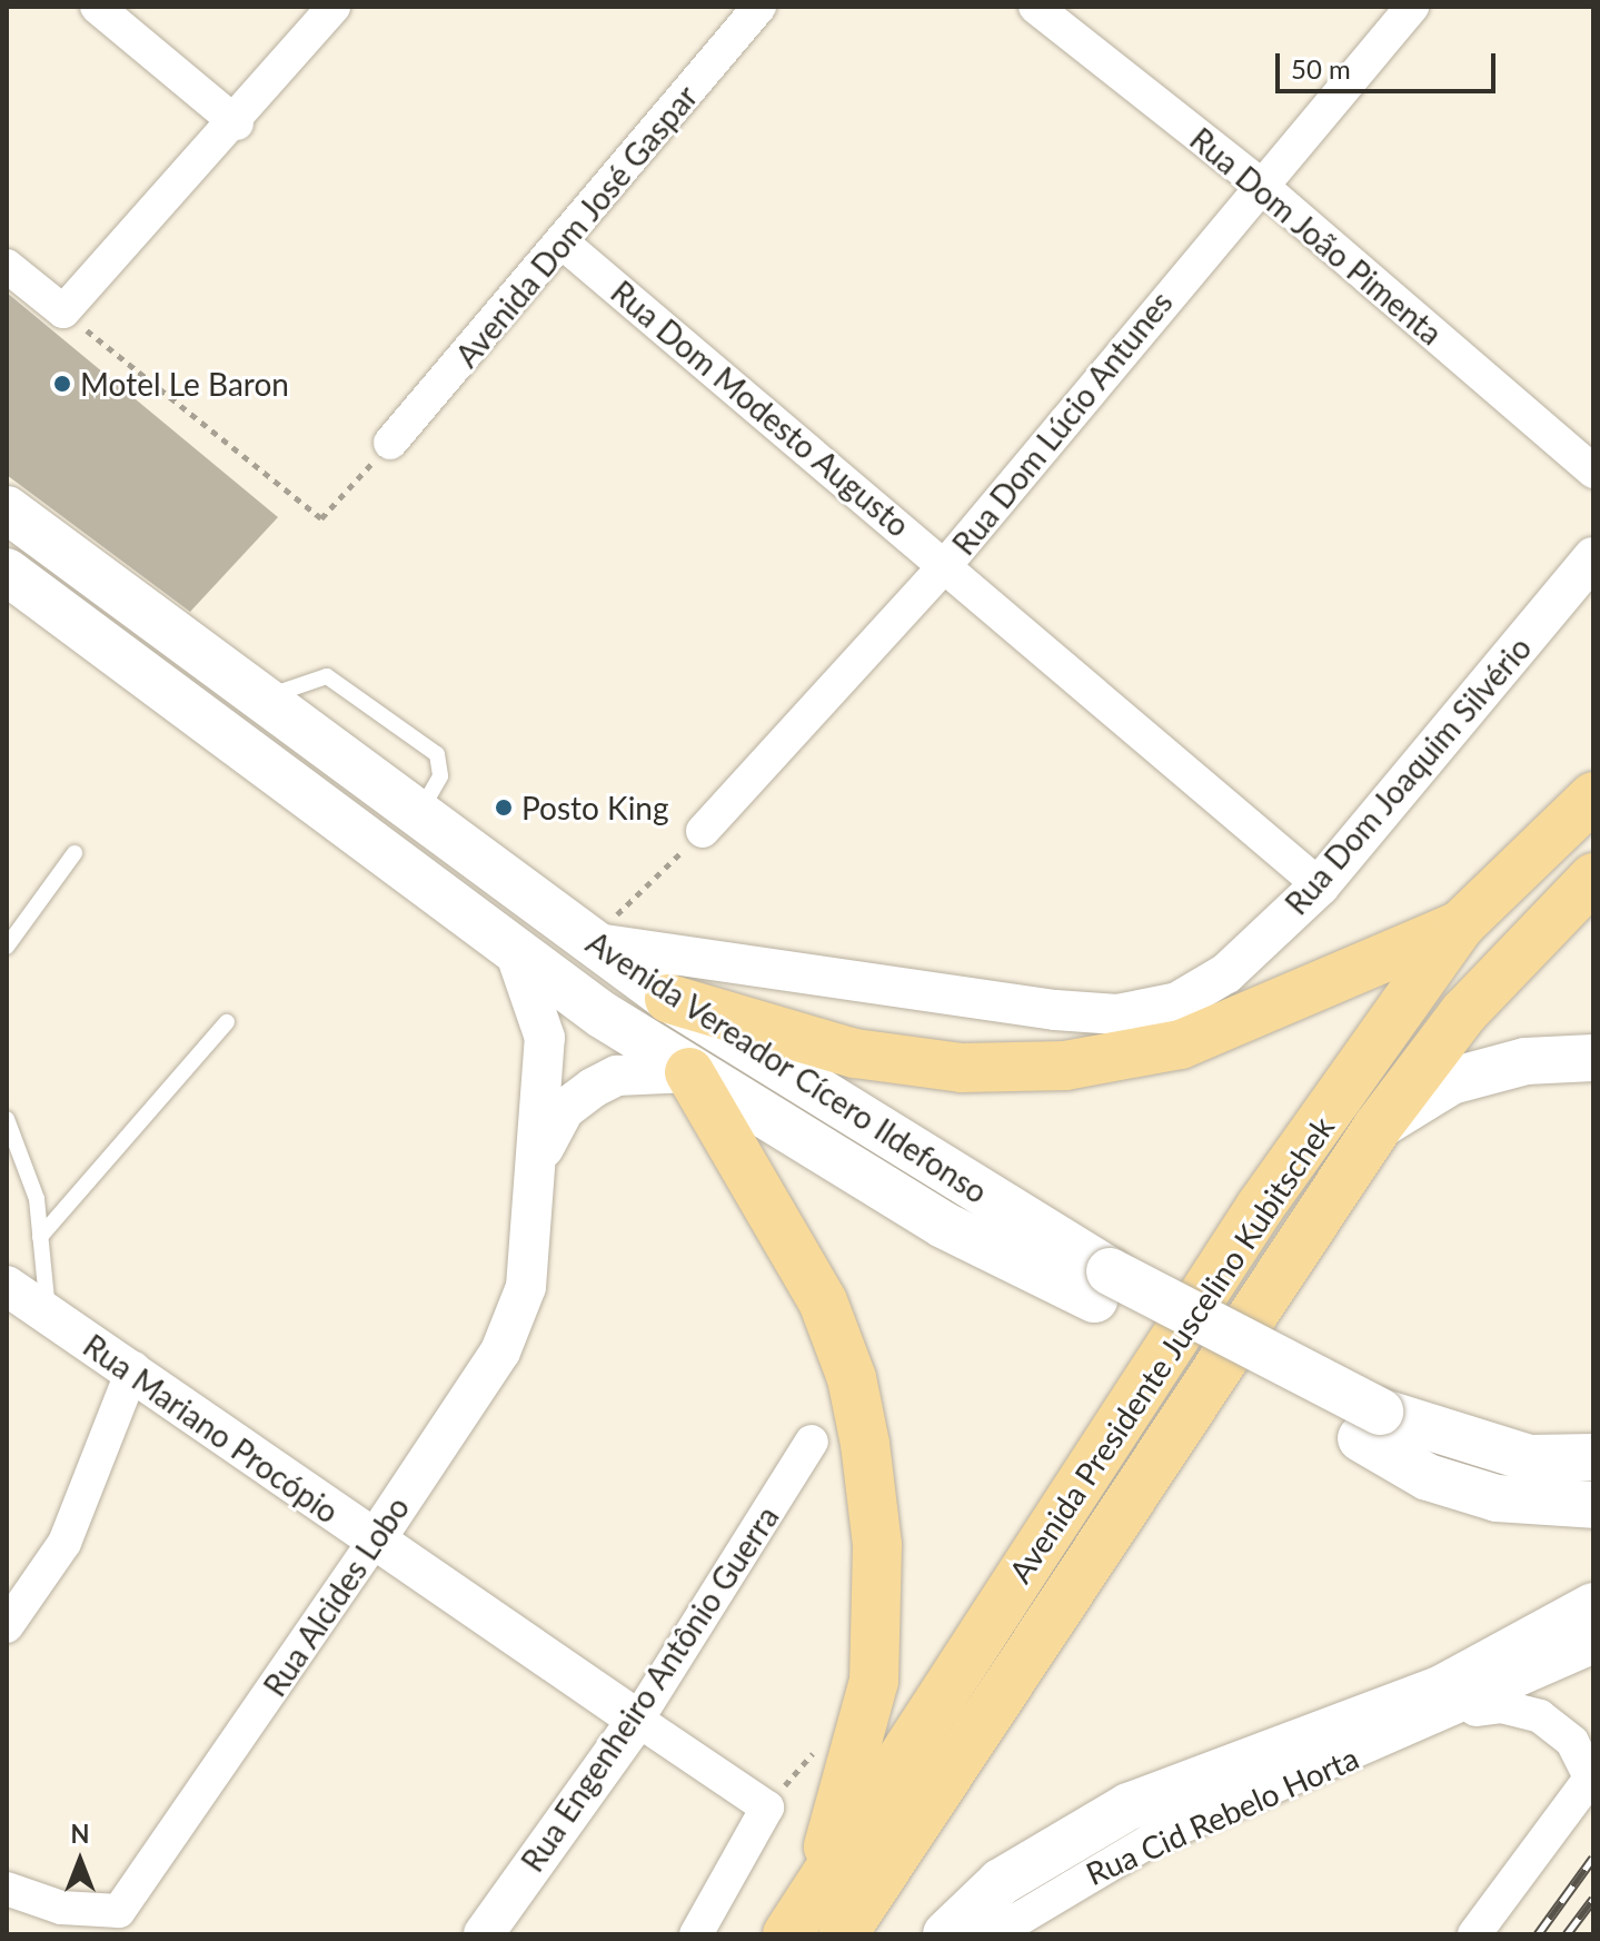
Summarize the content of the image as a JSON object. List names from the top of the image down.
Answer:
{
  "streets": {
    "highway": ["Avenida Presidente Juscelino Kubitschek"],
    "main road": ["Avenida Vereador Cícero Ildefonso"],
    "street": [
      "Avenida Dom José Gaspar",
      "Rua Dom João Pimenta",
      "Rua Dom Modesto Augusto",
      "Rua Dom Lúcio Antunes",
      "Rua Dom Joaquim Silvério",
      "Rua Mariano Procópio",
      "Rua Alcides Lobo",
      "Rua Engenheiro Antônio Guerra",
      "Rua Cid Rebelo Horta"
    ]
  },
  "crossings": [
    ["Avenida Dom José Gaspar", "Rua Dom Modesto Augusto"],
    ["Rua Dom João Pimenta", "Rua Dom Lúcio Antunes"],
    ["Rua Dom Modesto Augusto", "Rua Dom Lúcio Antunes"],
    ["Rua Dom Modesto Augusto", "Rua Dom Joaquim Silvério"],
    ["Rua Dom Joaquim Silvério", "Avenida Vereador Cícero Ildefonso"],
    ["Avenida Vereador Cícero Ildefonso", "Rua Alcides Lobo"],
    ["Rua Mariano Procópio", "Rua Alcides Lobo"],
    ["Rua Mariano Procópio", "Rua Engenheiro Antônio Guerra"]
  ],
  "places": ["Motel Le Baron", "Posto King"],
  "scale_bar": "50 m",
  "north": "top"
}
